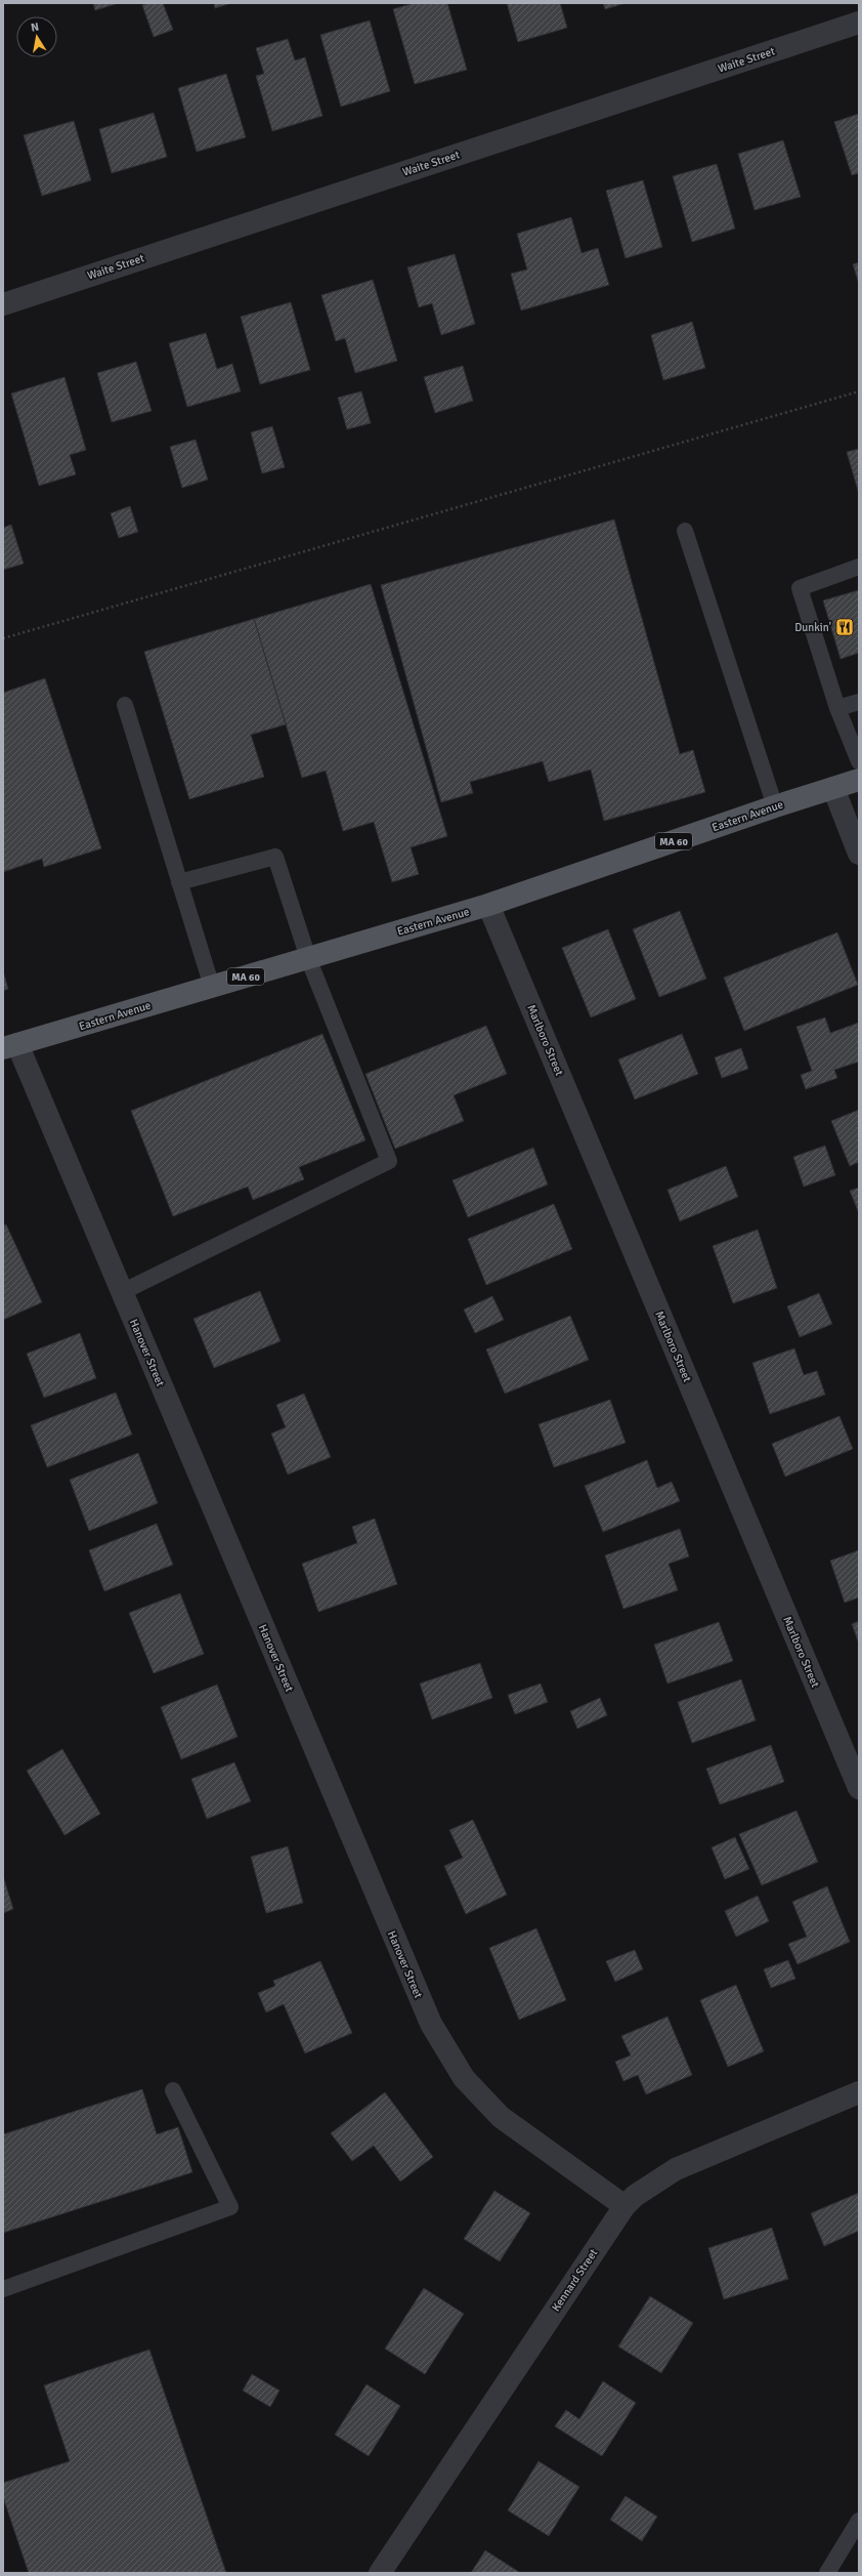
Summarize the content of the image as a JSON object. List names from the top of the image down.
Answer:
{
  "streets": {
    "main road": ["Eastern Avenue", "MA 60"],
    "street": [
      "Waite Street",
      "Marlboro Street",
      "Hanover Street",
      "Kennard Street"
    ]
  },
  "crossings": [
    ["Eastern Avenue", "Marlboro Street"],
    ["Eastern Avenue", "Hanover Street"],
    ["Hanover Street", "Kennard Street"]
  ],
  "places": {
    "restaurant": ["Dunkin'"]
  },
  "north": "top"
}
